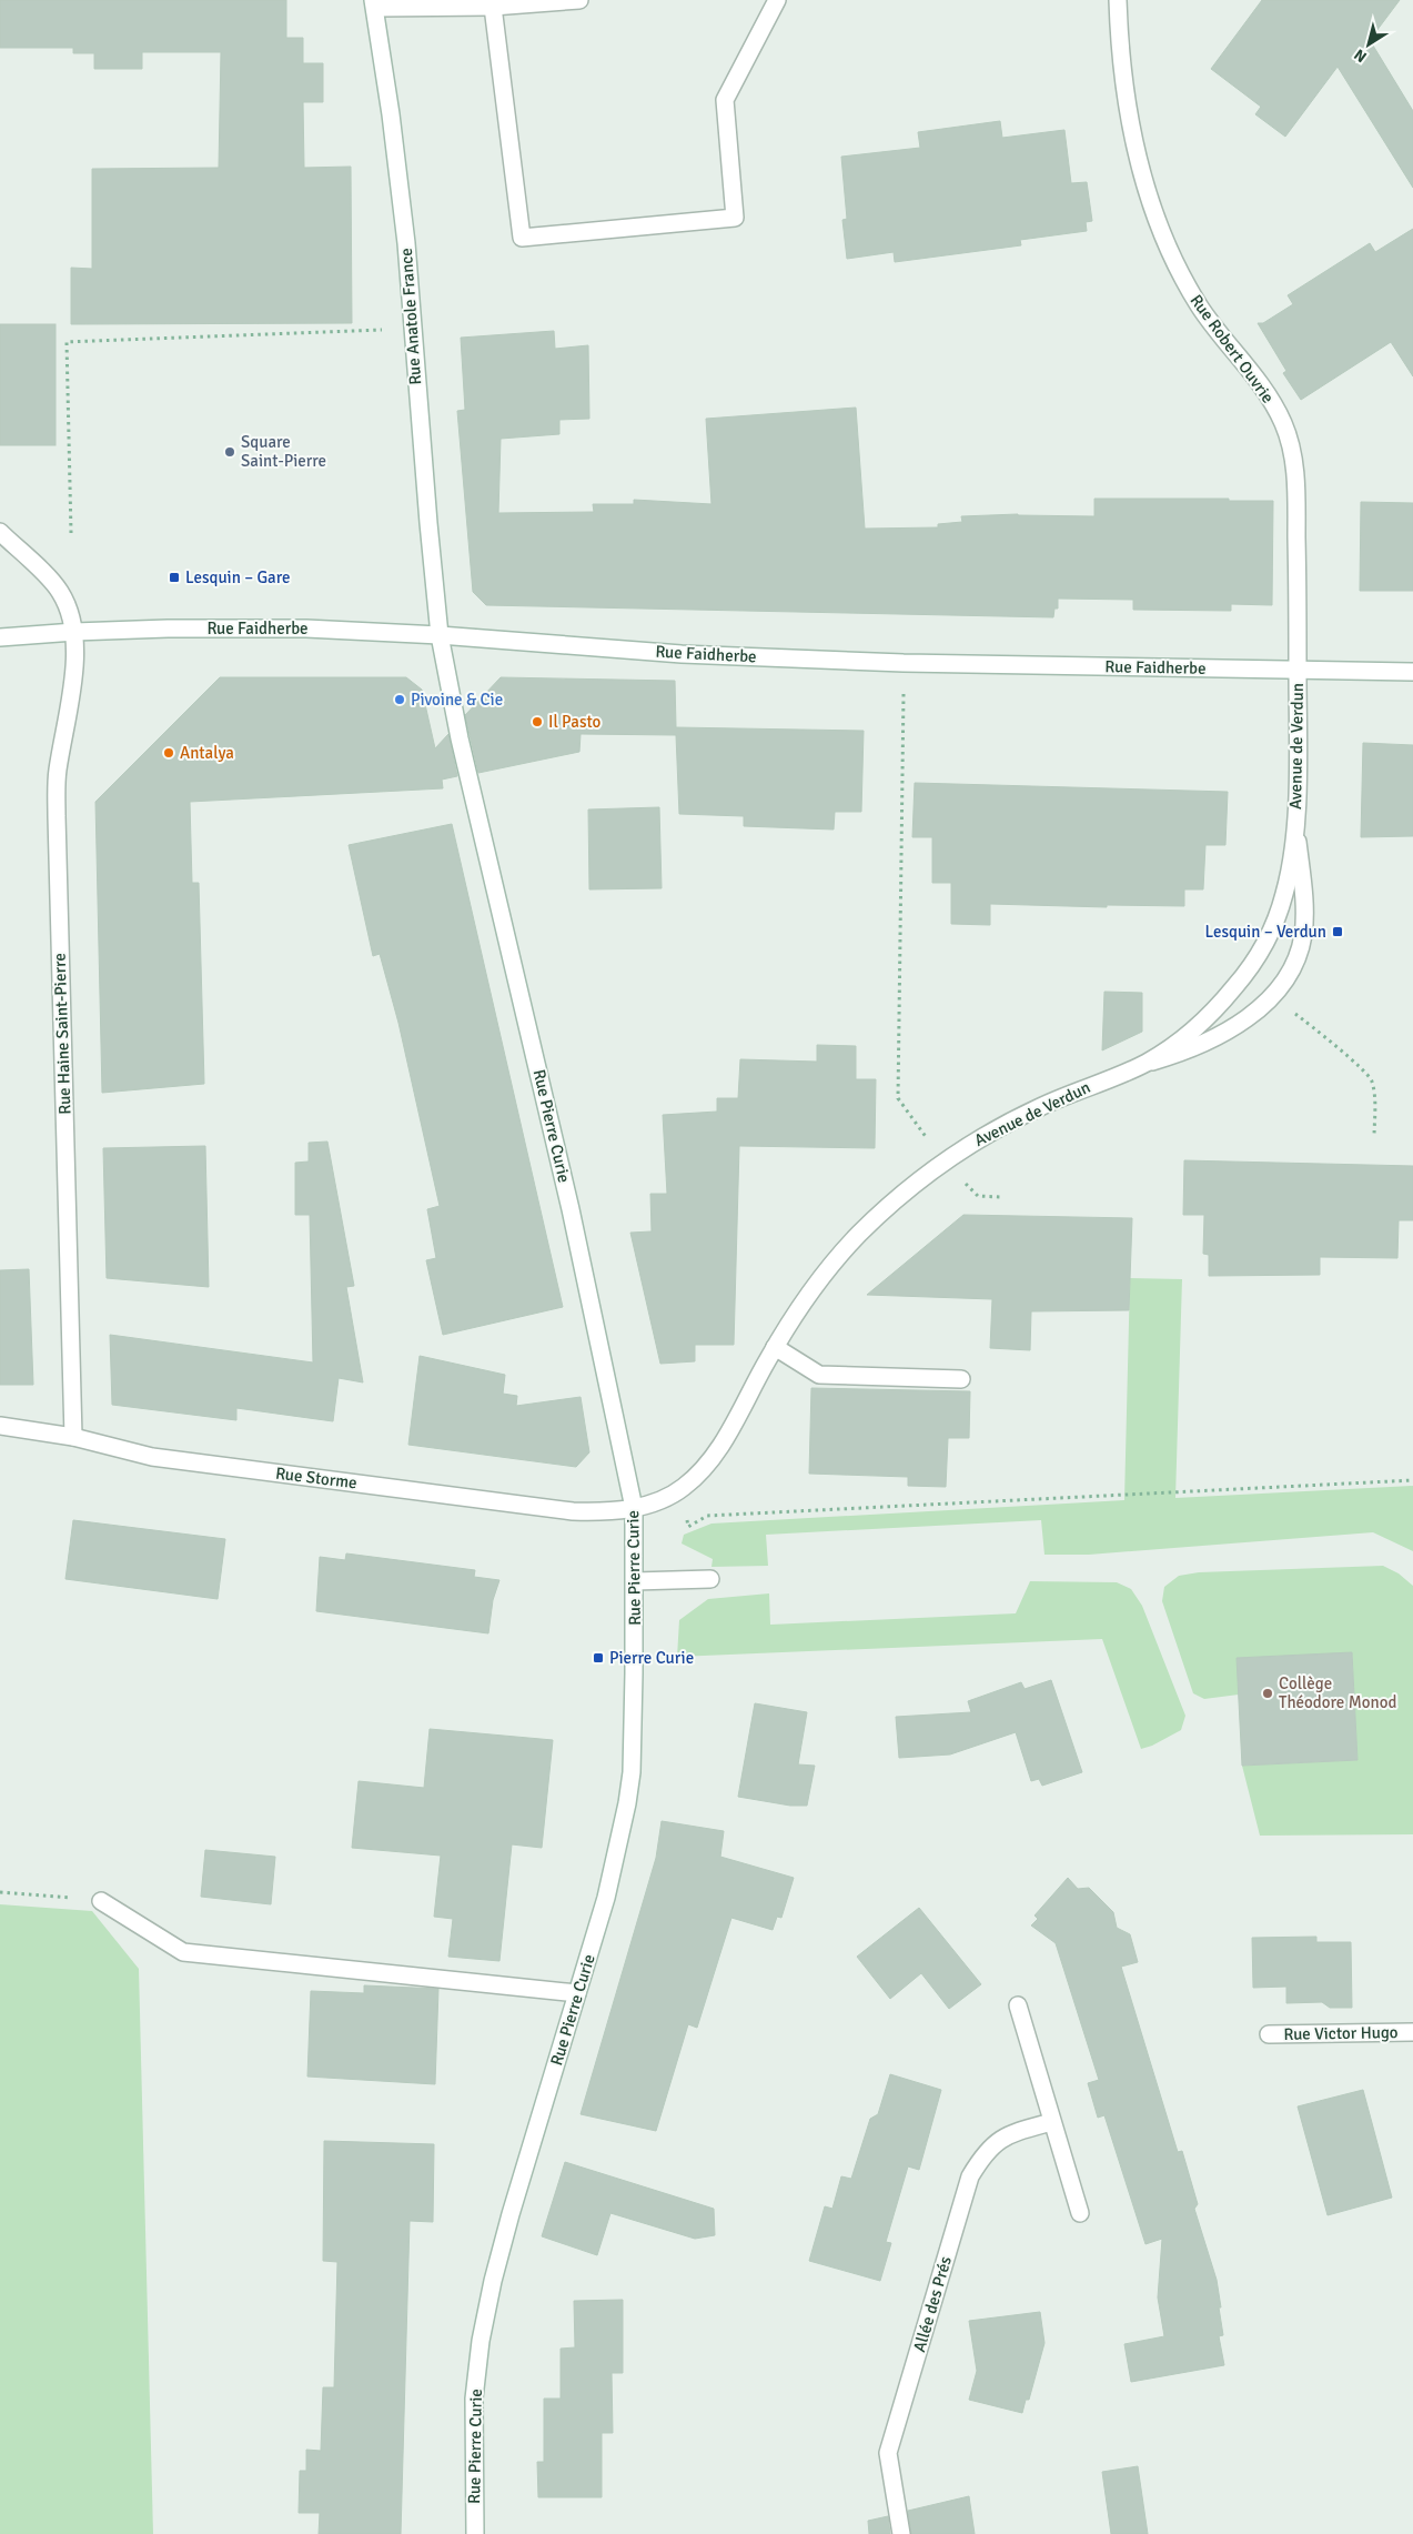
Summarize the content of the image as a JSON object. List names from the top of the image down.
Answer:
{
  "streets": {
    "street": [
      "Rue Anatole France",
      "Rue Robert Ouvrie",
      "Rue Faidherbe",
      "Avenue de Verdun",
      "Rue Haine Saint-Pierre",
      "Rue Pierre Curie",
      "Rue Storme",
      "Rue Victor Hugo",
      "Allée des Prés"
    ]
  },
  "crossings": [
    ["Rue Anatole France", "Rue Faidherbe"],
    ["Rue Anatole France", "Rue Pierre Curie"],
    ["Rue Robert Ouvrie", "Rue Faidherbe"],
    ["Rue Robert Ouvrie", "Avenue de Verdun"],
    ["Rue Faidherbe", "Avenue de Verdun"],
    ["Rue Faidherbe", "Rue Haine Saint-Pierre"],
    ["Rue Faidherbe", "Rue Pierre Curie"],
    ["Avenue de Verdun", "Rue Pierre Curie"],
    ["Avenue de Verdun", "Rue Storme"],
    ["Rue Haine Saint-Pierre", "Rue Storme"],
    ["Rue Pierre Curie", "Rue Storme"]
  ],
  "places": {
    "other": [
      "Square Saint-Pierre",
      "Pivoine & Cie",
      "Il Pasto",
      "Antalya",
      "Collège Théodore Monod"
    ],
    "transit": ["Lesquin – Gare", "Lesquin – Verdun", "Pierre Curie"]
  },
  "north": "bottom left"
}
